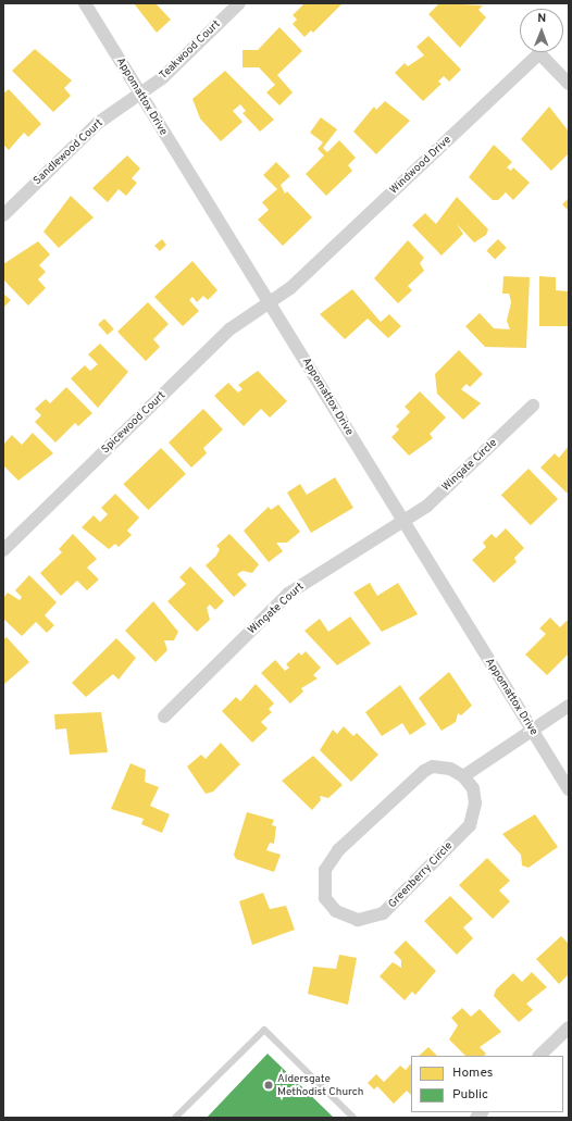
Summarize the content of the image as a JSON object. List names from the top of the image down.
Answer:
{
  "streets": {
    "street": [
      "Teakwood Court",
      "Appomattox Drive",
      "Sandlewood Court",
      "Windwood Drive",
      "Spicewood Court",
      "Wingate Circle",
      "Wingate Court",
      "Greenberry Circle"
    ]
  },
  "crossings": [
    ["Teakwood Court", "Appomattox Drive"],
    ["Teakwood Court", "Sandlewood Court"],
    ["Appomattox Drive", "Sandlewood Court"],
    ["Appomattox Drive", "Windwood Drive"],
    ["Appomattox Drive", "Spicewood Court"],
    ["Appomattox Drive", "Wingate Circle"],
    ["Appomattox Drive", "Wingate Court"],
    ["Windwood Drive", "Spicewood Court"],
    ["Wingate Circle", "Wingate Court"]
  ],
  "places": ["Aldersgate Methodist Church"],
  "legend": ["Homes", "Public"],
  "north": "top"
}
